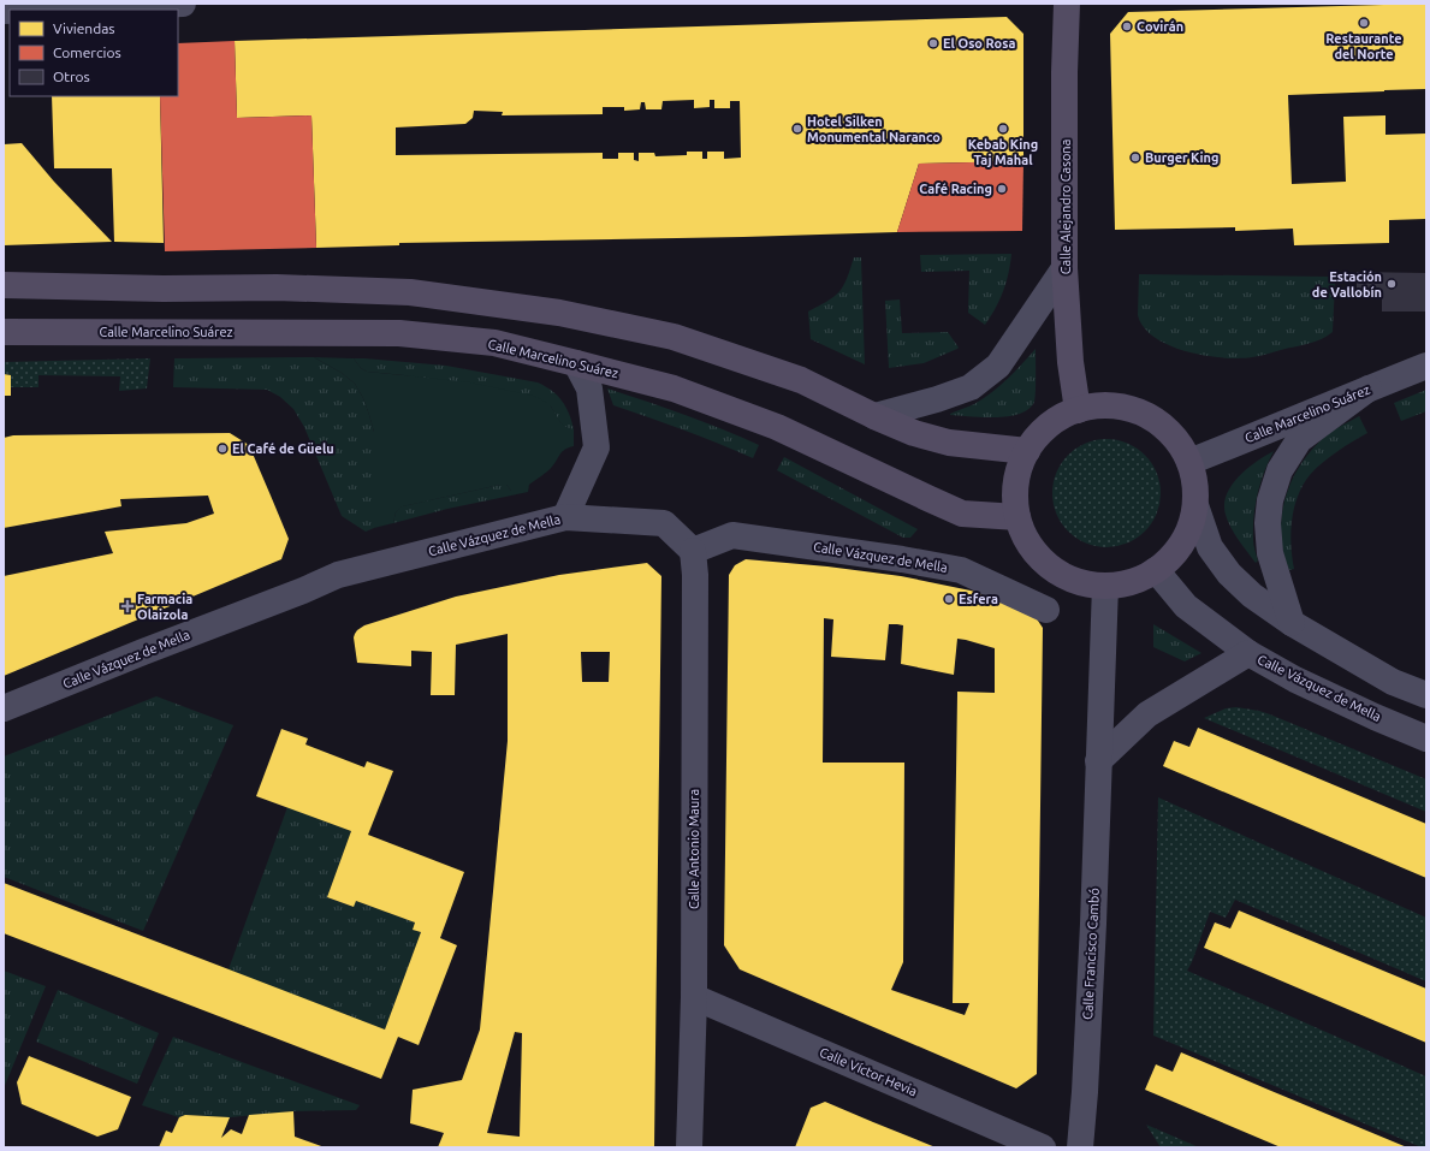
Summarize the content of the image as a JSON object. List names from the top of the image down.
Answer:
{
  "streets": {
    "main road": ["Calle Alejandro Casona", "Calle Marcelino Suárez"],
    "street": [
      "Calle Vázquez de Mella",
      "Calle Antonio Maura",
      "Calle Francisco Cambó",
      "Calle Víctor Hevia"
    ]
  },
  "crossings": [
    ["Calle Vázquez de Mella", "Calle Antonio Maura"],
    ["Calle Antonio Maura", "Calle Víctor Hevia"]
  ],
  "places": {
    "other": [
      "Restaurante del Norte",
      "Covirán",
      "El Oso Rosa",
      "Hotel Silken Monumental Naranco",
      "Kebab King Taj Mahal",
      "Burger King",
      "Café Racing",
      "Estación de Vallobín",
      "El Café de Güelu",
      "Esfera"
    ],
    "health": ["Farmacia Olaizola"]
  },
  "legend": ["Viviendas", "Comercios", "Otros"]
}
